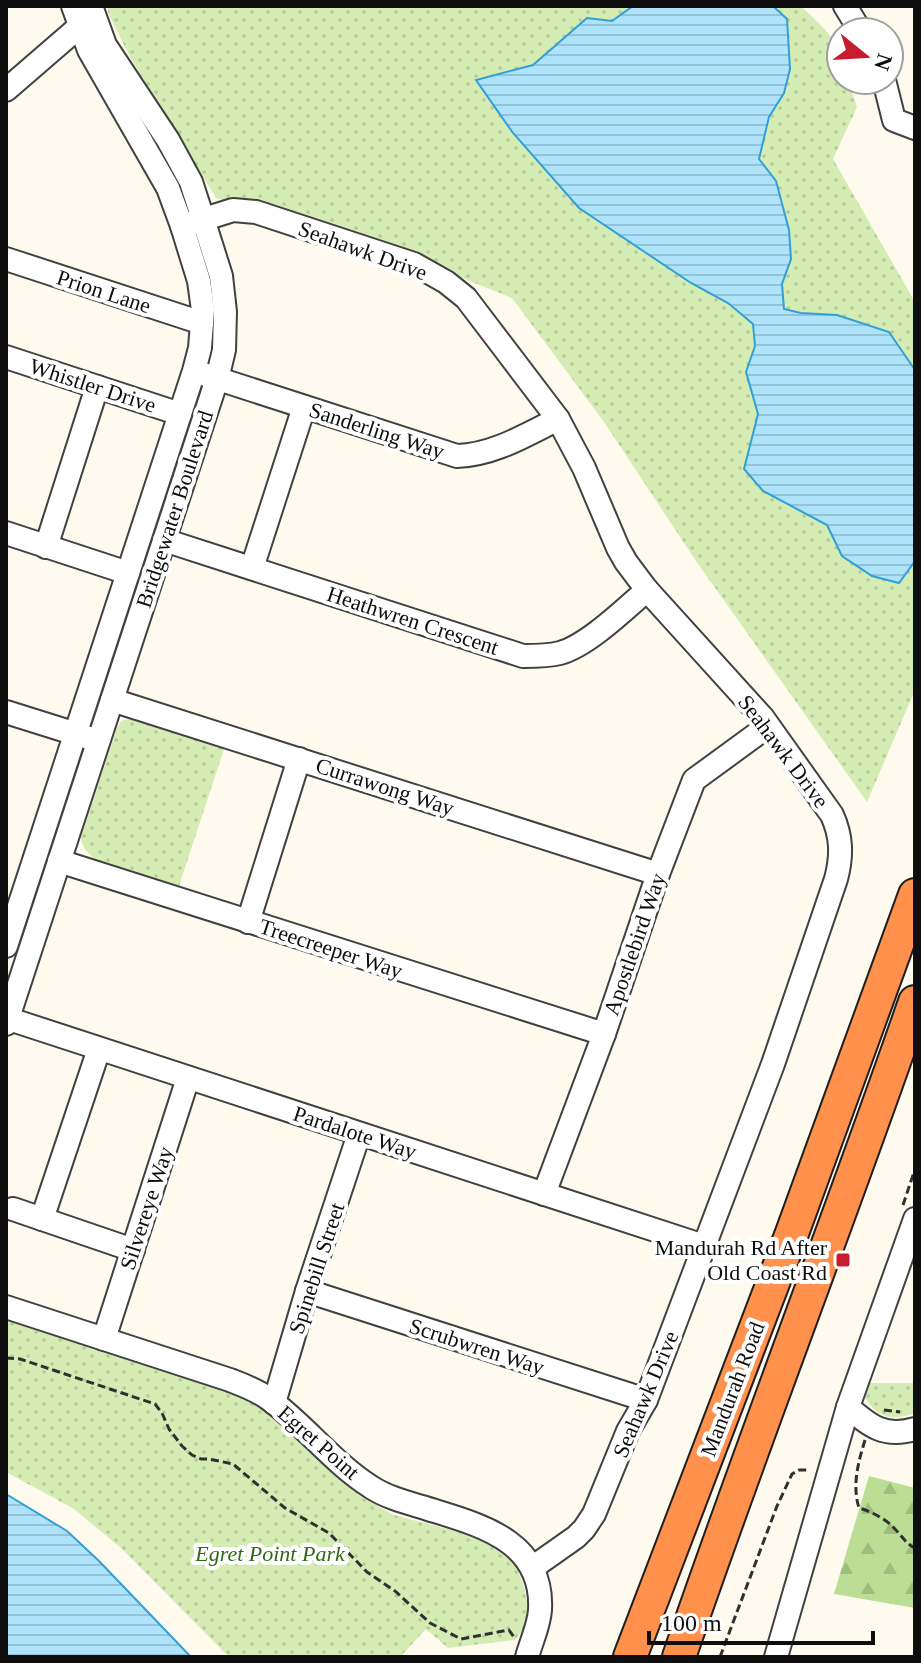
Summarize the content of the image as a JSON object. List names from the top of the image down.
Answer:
{
  "streets": {
    "highway": ["Mandurah Road"],
    "street": [
      "Seahawk Drive",
      "Prion Lane",
      "Whistler Drive",
      "Sanderling Way",
      "Bridgewater Boulevard",
      "Heathwren Crescent",
      "Currawong Way",
      "Apostlebird Way",
      "Treecreeper Way",
      "Pardalote Way",
      "Silvereye Way",
      "Spinebill Street",
      "Scrubwren Way",
      "Egret Point"
    ]
  },
  "crossings": [
    ["Seahawk Drive", "Sanderling Way"],
    ["Seahawk Drive", "Bridgewater Boulevard"],
    ["Seahawk Drive", "Heathwren Crescent"],
    ["Seahawk Drive", "Apostlebird Way"],
    ["Seahawk Drive", "Pardalote Way"],
    ["Seahawk Drive", "Scrubwren Way"],
    ["Seahawk Drive", "Egret Point"],
    ["Prion Lane", "Bridgewater Boulevard"],
    ["Whistler Drive", "Bridgewater Boulevard"],
    ["Sanderling Way", "Bridgewater Boulevard"],
    ["Bridgewater Boulevard", "Heathwren Crescent"],
    ["Bridgewater Boulevard", "Currawong Way"],
    ["Bridgewater Boulevard", "Treecreeper Way"],
    ["Bridgewater Boulevard", "Pardalote Way"],
    ["Currawong Way", "Apostlebird Way"],
    ["Apostlebird Way", "Treecreeper Way"],
    ["Apostlebird Way", "Pardalote Way"],
    ["Pardalote Way", "Silvereye Way"],
    ["Pardalote Way", "Spinebill Street"],
    ["Silvereye Way", "Egret Point"],
    ["Spinebill Street", "Scrubwren Way"],
    ["Spinebill Street", "Egret Point"]
  ],
  "parks": ["Egret Point Park"],
  "places": {
    "transit": ["Mandurah Rd After Old Coast Rd"]
  },
  "scale_bar": "100 m",
  "north": "right"
}
